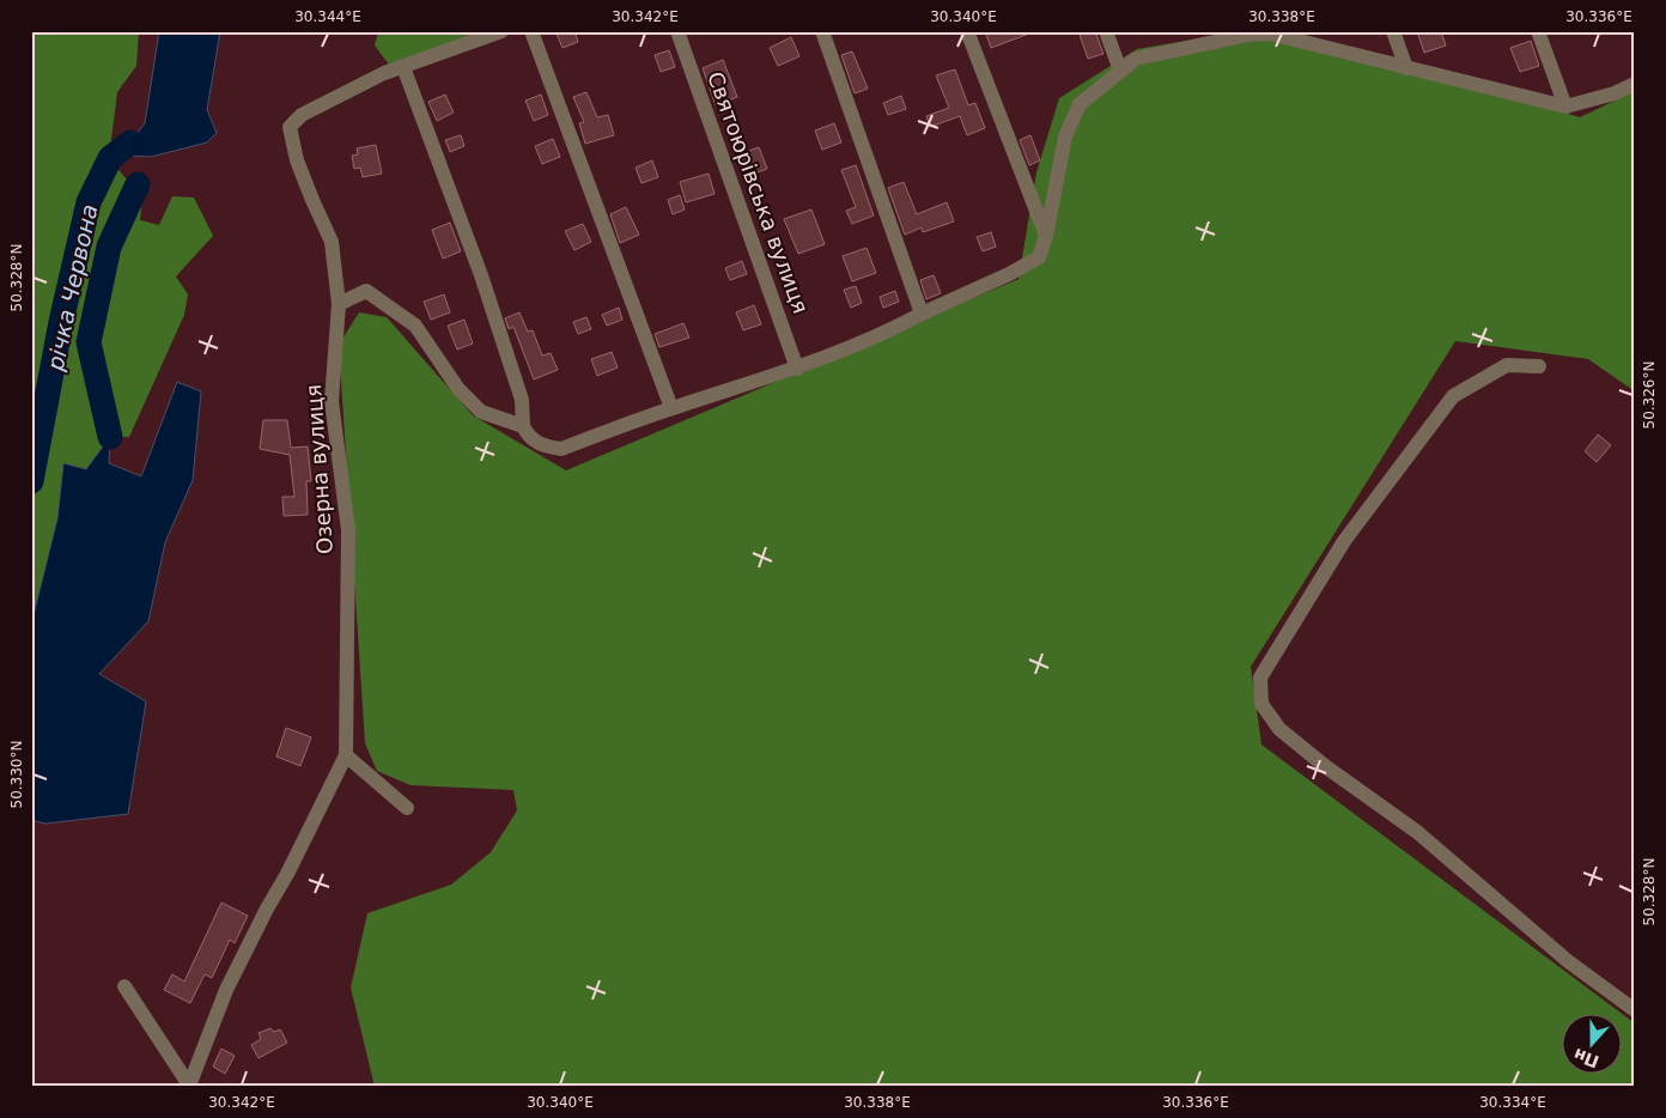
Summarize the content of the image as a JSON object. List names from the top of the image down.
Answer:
{
  "streets": {
    "street": ["Святоюрівська вулиця", "Озерна вулиця"]
  },
  "water": ["річка Червона"],
  "north": "bottom",
  "coordinates": [
    "30.344°E",
    "30.342°E",
    "30.340°E",
    "30.338°E",
    "30.336°E",
    "50.328°N",
    "50.326°N",
    "50.330°N",
    "30.334°E"
  ]
}
